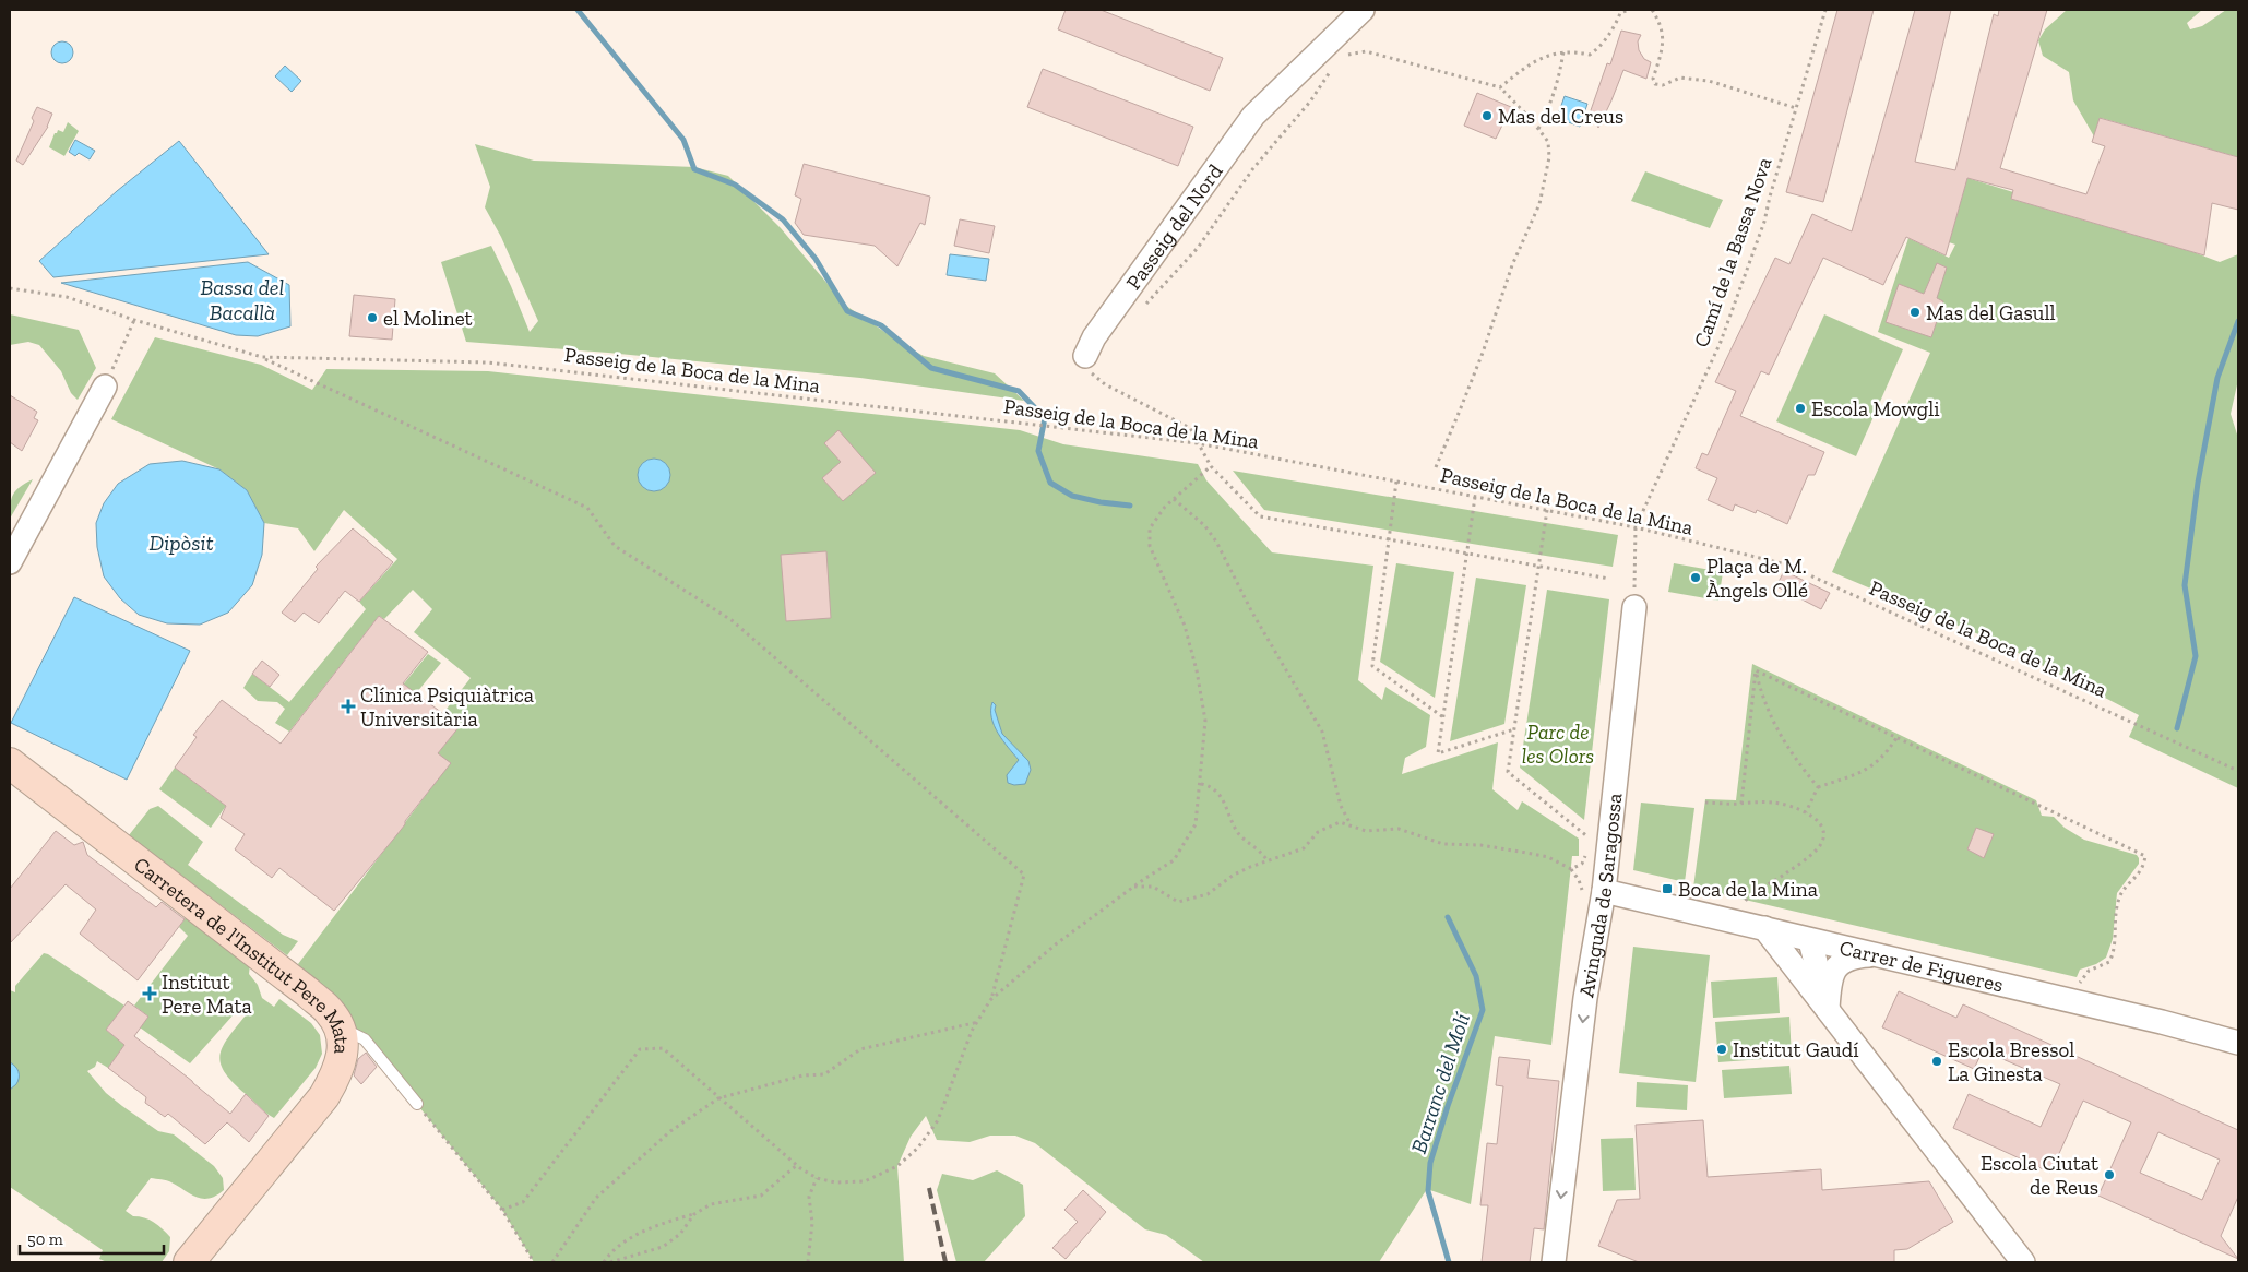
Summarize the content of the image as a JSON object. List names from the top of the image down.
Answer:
{
  "streets": {
    "street": [
      "Passeig del Nord",
      "Avinguda de Saragossa",
      "Carretera de l'Institut Pere Mata",
      "Carrer de Figueres"
    ],
    "path": ["Camí de la Bassa Nova", "Passeig de la Boca de la Mina"]
  },
  "crossings": [
    ["Camí de la Bassa Nova", "Passeig de la Boca de la Mina"],
    ["Avinguda de Saragossa", "Carrer de Figueres"]
  ],
  "one_way": ["Avinguda de Saragossa"],
  "water": ["Bassa del Bacallà", "Dipòsit", "Barranc del Molí"],
  "parks": ["Parc de les Olors"],
  "places": {
    "other": [
      "Mas del Creus",
      "Mas del Gasull",
      "el Molinet",
      "Escola Mowgli",
      "Plaça de M. Àngels Ollé",
      "Institut Gaudí",
      "Escola Bressol La Ginesta",
      "Escola Ciutat de Reus"
    ],
    "health": ["Clínica Psiquiàtrica Universitària", "Institut Pere Mata"],
    "transit": ["Boca de la Mina"]
  },
  "scale_bar": "50 m"
}
